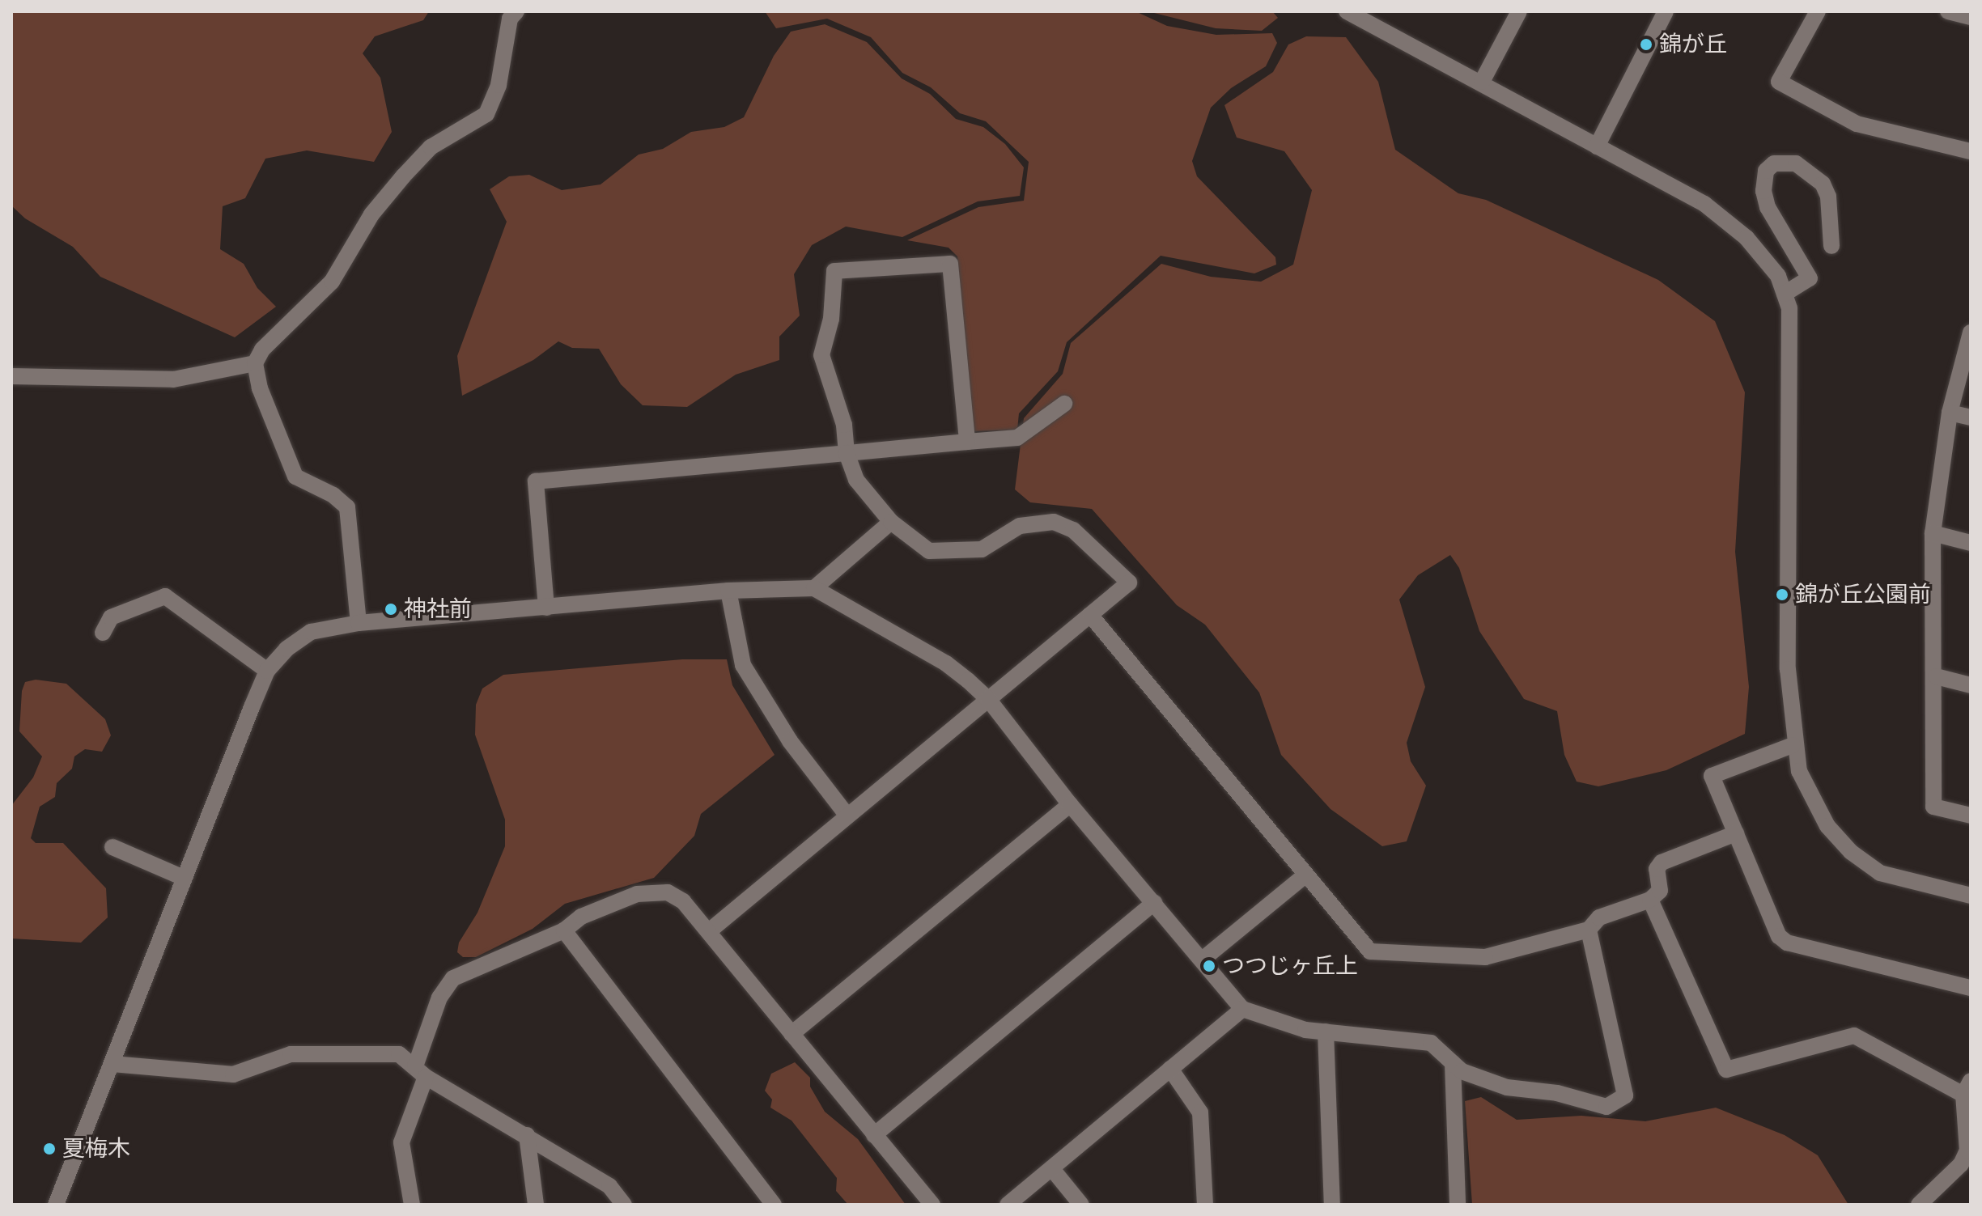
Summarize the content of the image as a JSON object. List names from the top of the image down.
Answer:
{
  "places": [
    "錦が丘",
    "錦が丘公園前",
    "神社前",
    "つつじヶ丘上",
    "夏梅木"
  ]
}
